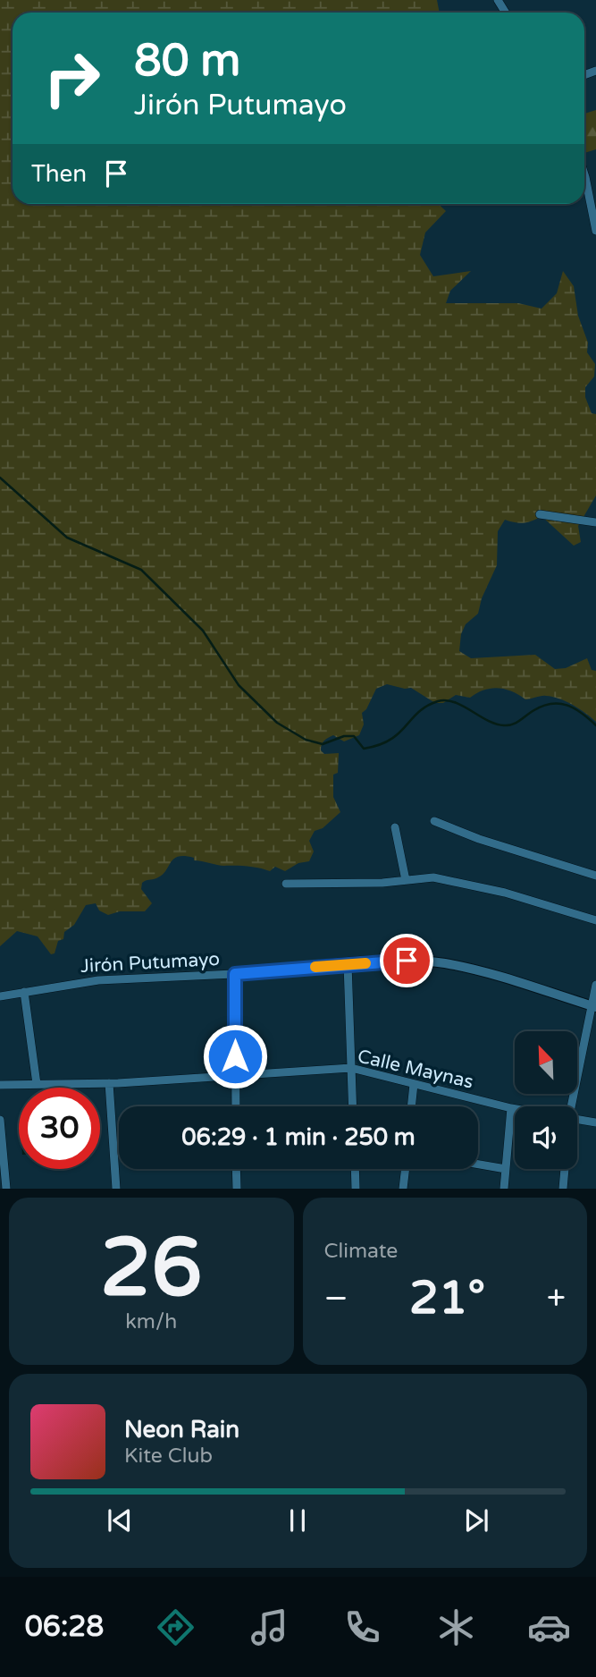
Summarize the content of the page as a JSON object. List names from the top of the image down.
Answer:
{
  "streets": {
    "street": ["Jirón Putumayo", "Calle Maynas"]
  },
  "north": "top left",
  "page": {
    "turn": ["80 m", "Jirón Putumayo"],
    "then": "Then",
    "limit": "30",
    "trip": "06:29 · 1 min · 250 m",
    "tile": [
      ["26", "km/h"],
      "Climate"
    ],
    "heat": ["−", "21°", "+"],
    "song": ["Neon Rain", "Kite Club"],
    "tabs": "06:28"
  }
}
